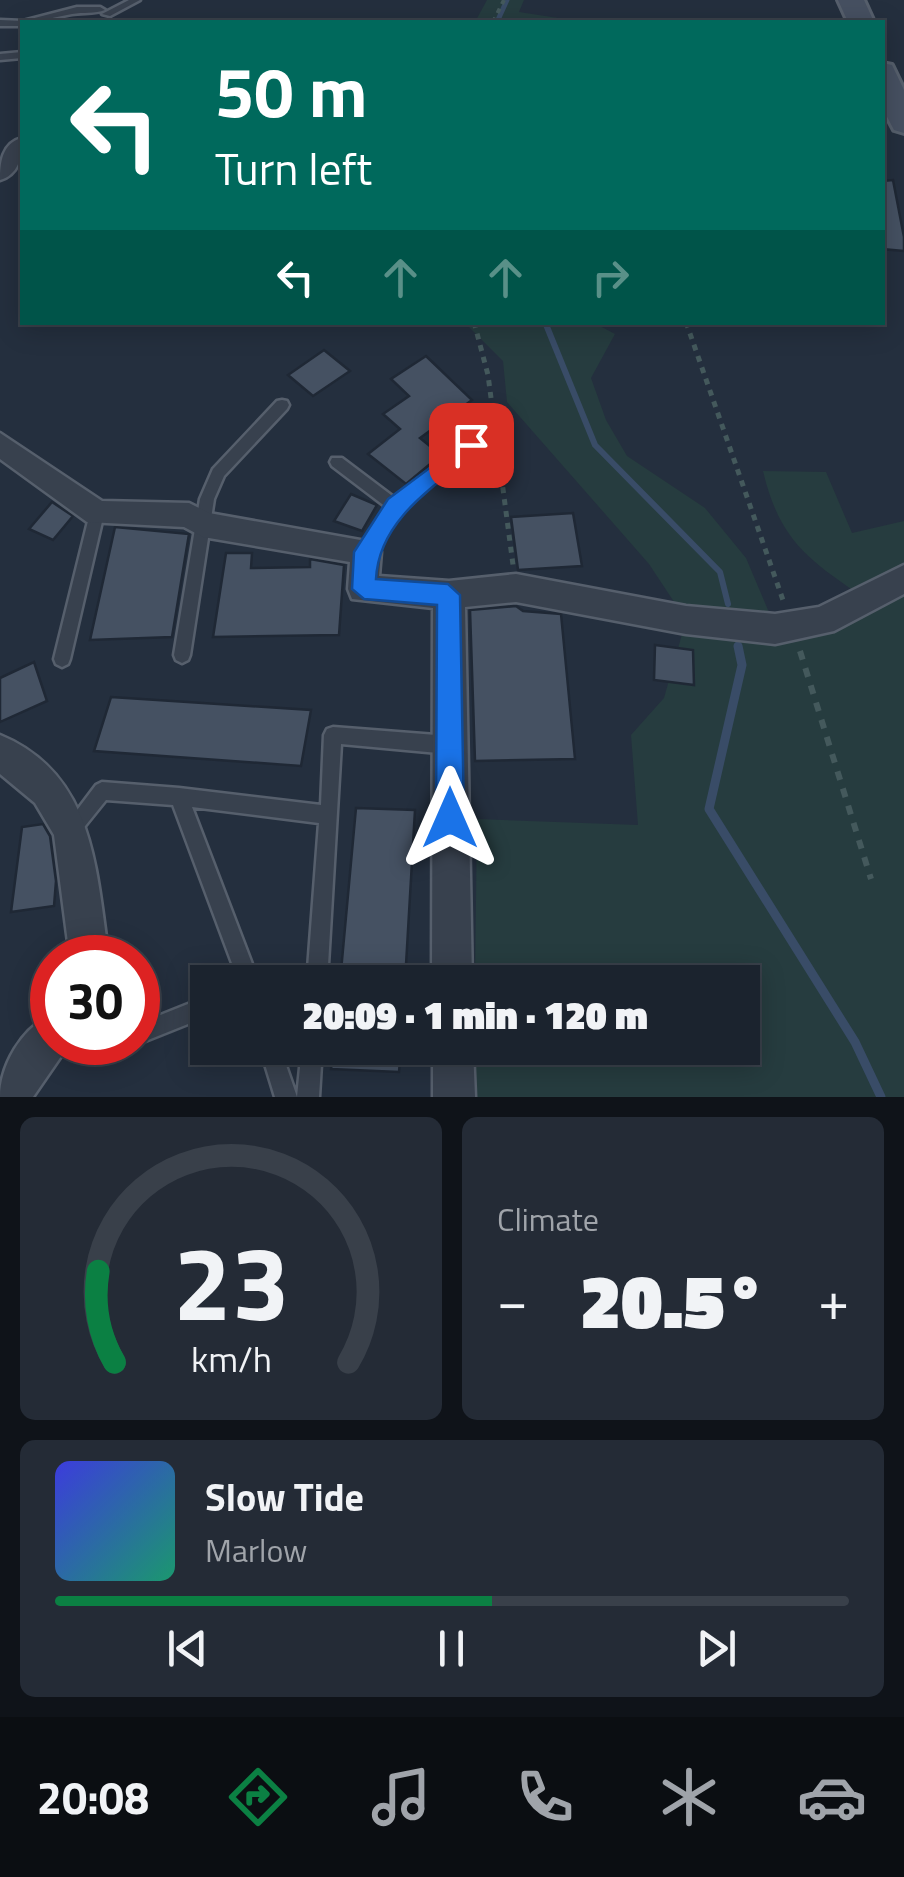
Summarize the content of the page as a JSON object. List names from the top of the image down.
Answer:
{
  "page": {
    "turn": ["50 m", "Turn left"],
    "limit": "30",
    "trip": "20:09 · 1 min · 120 m",
    "tile": "Climate",
    "heat": ["−", "20.5°", "+"],
    "song": ["Slow Tide", "Marlow"],
    "tabs": "20:08",
    "gauge": ["23", "km/h"]
  }
}
